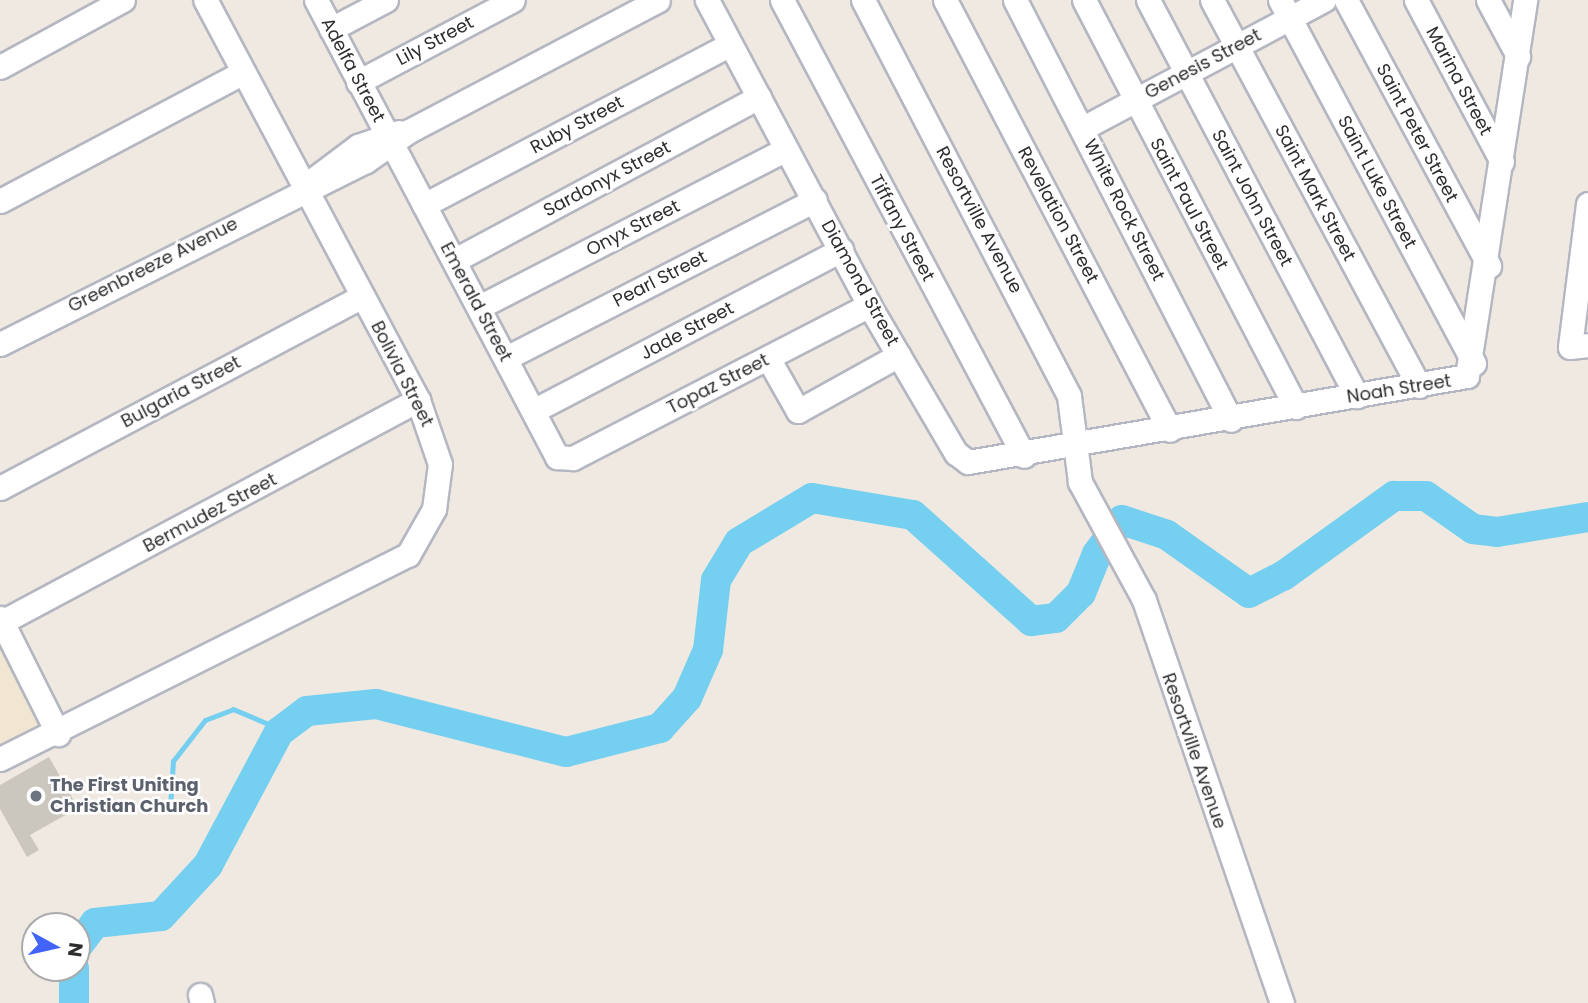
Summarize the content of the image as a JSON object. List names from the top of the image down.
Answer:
{
  "streets": {
    "street": [
      "Lily Street",
      "Genesis Street",
      "Adelfa Street",
      "Marina Street",
      "Ruby Street",
      "Saint Peter Street",
      "Sardonyx Street",
      "Saint Luke Street",
      "Saint Mark Street",
      "Saint John Street",
      "Saint Paul Street",
      "White Rock Street",
      "Revelation Street",
      "Resortville Avenue",
      "Onyx Street",
      "Tiffany Street",
      "Greenbreeze Avenue",
      "Pearl Street",
      "Diamond Street",
      "Emerald Street",
      "Jade Street",
      "Bolivia Street",
      "Topaz Street",
      "Noah Street",
      "Bulgaria Street",
      "Bermudez Street"
    ]
  },
  "crossings": [
    ["Lily Street", "Adelfa Street"],
    ["Genesis Street", "Saint Luke Street"],
    ["Genesis Street", "Saint Mark Street"],
    ["Genesis Street", "Saint John Street"],
    ["Genesis Street", "Saint Paul Street"],
    ["Genesis Street", "White Rock Street"],
    ["Adelfa Street", "Greenbreeze Avenue"],
    ["Adelfa Street", "Emerald Street"],
    ["Marina Street", "Noah Street"],
    ["Ruby Street", "Diamond Street"],
    ["Ruby Street", "Emerald Street"],
    ["Saint Peter Street", "Noah Street"],
    ["Sardonyx Street", "Diamond Street"],
    ["Sardonyx Street", "Emerald Street"],
    ["Saint Luke Street", "Noah Street"],
    ["Saint Mark Street", "Noah Street"],
    ["Saint John Street", "Noah Street"],
    ["Saint Paul Street", "Noah Street"],
    ["White Rock Street", "Noah Street"],
    ["Revelation Street", "Noah Street"],
    ["Resortville Avenue", "Diamond Street"],
    ["Resortville Avenue", "Noah Street"],
    ["Onyx Street", "Diamond Street"],
    ["Onyx Street", "Emerald Street"],
    ["Tiffany Street", "Diamond Street"],
    ["Greenbreeze Avenue", "Emerald Street"],
    ["Greenbreeze Avenue", "Bolivia Street"],
    ["Pearl Street", "Diamond Street"],
    ["Pearl Street", "Emerald Street"],
    ["Diamond Street", "Jade Street"],
    ["Diamond Street", "Topaz Street"],
    ["Diamond Street", "Noah Street"],
    ["Emerald Street", "Jade Street"],
    ["Emerald Street", "Topaz Street"],
    ["Bolivia Street", "Bulgaria Street"],
    ["Bolivia Street", "Bermudez Street"]
  ],
  "places": ["The First Uniting Christian Church"],
  "north": "right"
}
